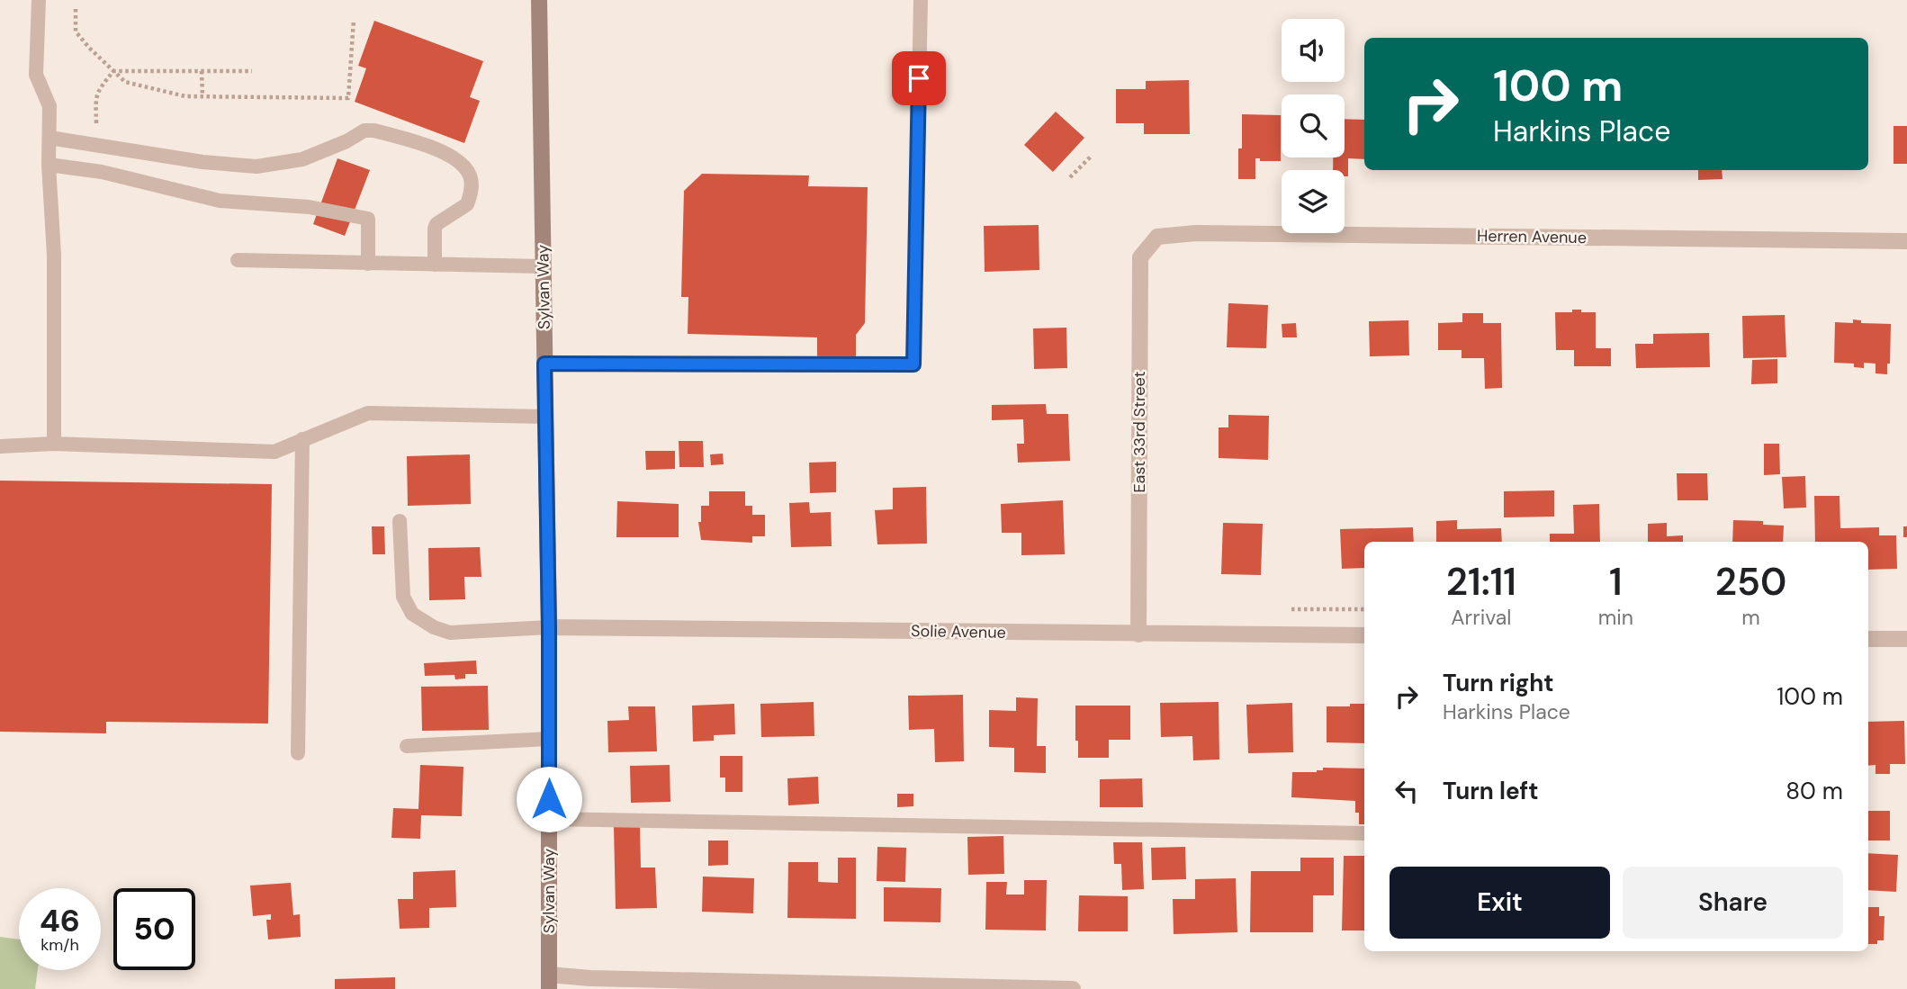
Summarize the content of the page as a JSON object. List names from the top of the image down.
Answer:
{
  "streets": {
    "main road": ["Sylvan Way"],
    "street": ["Herren Avenue", "East 33rd Street", "Solie Avenue"]
  },
  "crossings": [
    ["Herren Avenue", "East 33rd Street"],
    ["Sylvan Way", "Solie Avenue"],
    ["East 33rd Street", "Solie Avenue"]
  ],
  "page": {
    "turn": ["100 m", "Harkins Place"],
    "eta": [
      "21:11",
      "Arrival",
      "1",
      "min",
      "250",
      "m"
    ],
    "list": [
      {
        "name": "Turn right",
        "note": "Harkins Place",
        "value": "100 m"
      },
      {
        "name": "Turn left",
        "value": "80 m"
      }
    ],
    "buttons": ["Exit", "Share"],
    "speed": "46 km/h",
    "limit": "50"
  }
}
